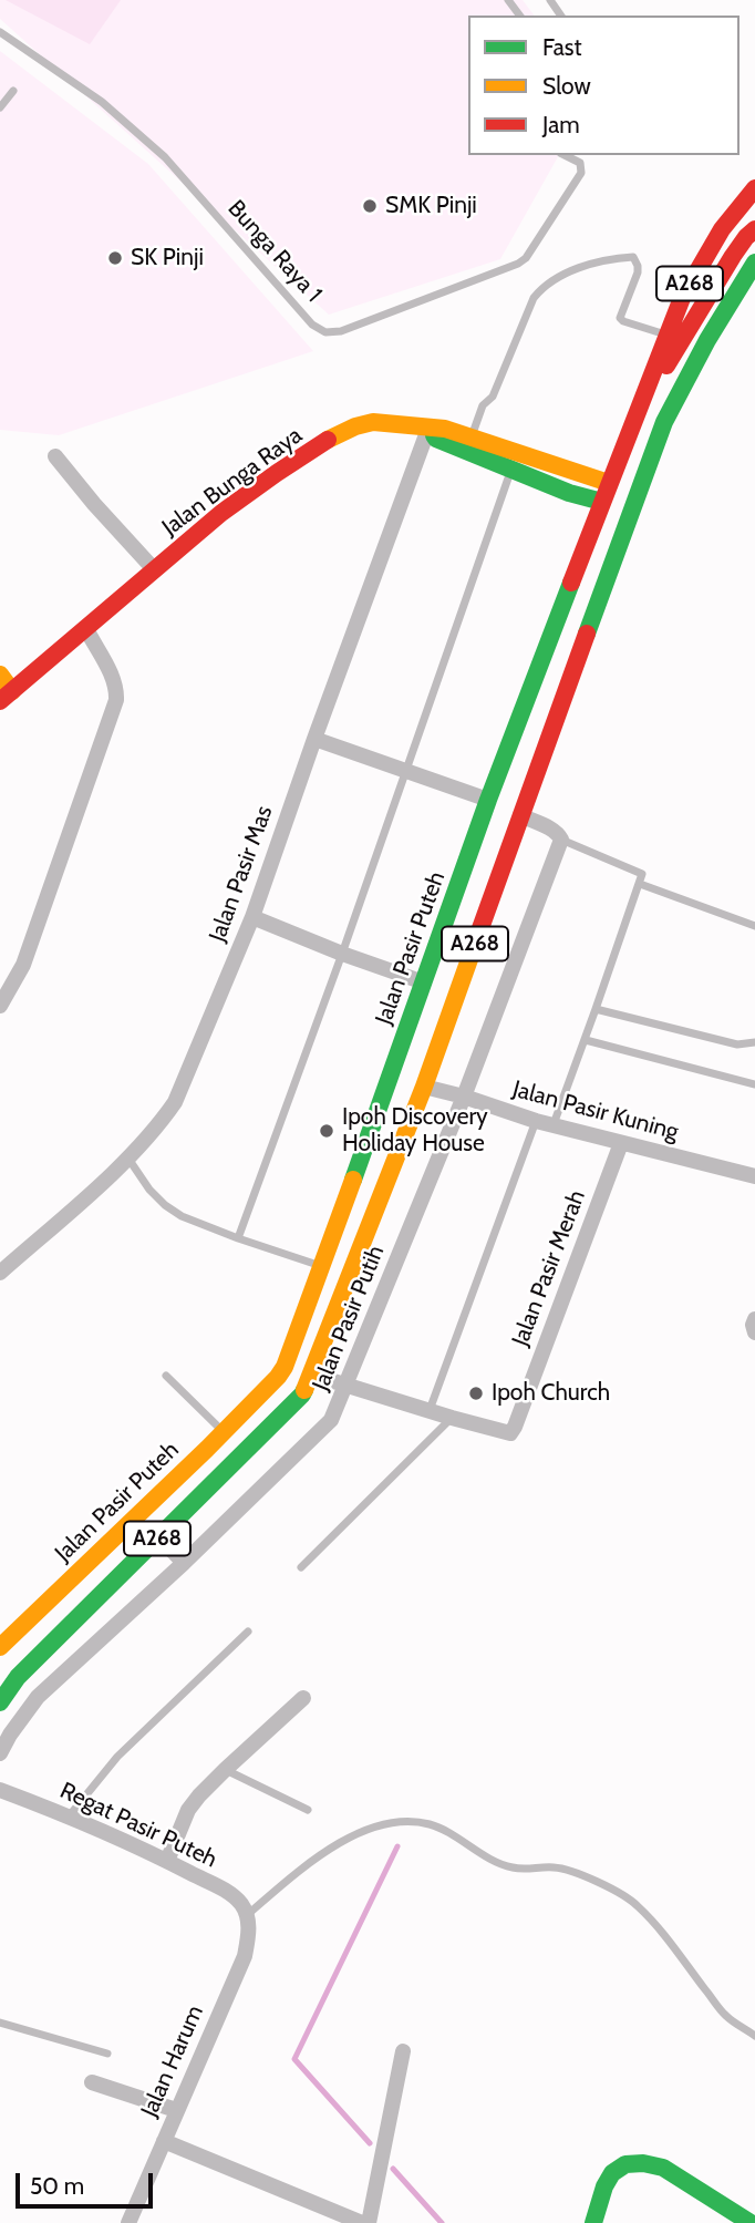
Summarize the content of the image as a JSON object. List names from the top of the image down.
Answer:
{
  "streets": {
    "main road": ["A268", "Jalan Bunga Raya", "Jalan Pasir Puteh"],
    "street": [
      "Jalan Pasir Mas",
      "Jalan Pasir Kuning",
      "Jalan Pasir Merah",
      "Jalan Pasir Putih",
      "Regat Pasir Puteh",
      "Jalan Harum"
    ],
    "lane": ["Bunga Raya 1"]
  },
  "crossings": [
    ["A268", "Jalan Pasir Kuning"],
    ["A268", "Jalan Pasir Merah"],
    ["Jalan Bunga Raya", "Jalan Pasir Mas"],
    ["Jalan Bunga Raya", "Jalan Pasir Puteh"],
    ["Jalan Pasir Kuning", "Jalan Pasir Merah"],
    ["Jalan Pasir Kuning", "Jalan Pasir Putih"],
    ["Jalan Pasir Merah", "Jalan Pasir Putih"],
    ["Regat Pasir Puteh", "Jalan Harum"]
  ],
  "places": [
    "SMK Pinji",
    "SK Pinji",
    "Ipoh Discovery Holiday House",
    "Ipoh Church"
  ],
  "legend": ["Fast", "Slow", "Jam"],
  "scale_bar": "50 m"
}
